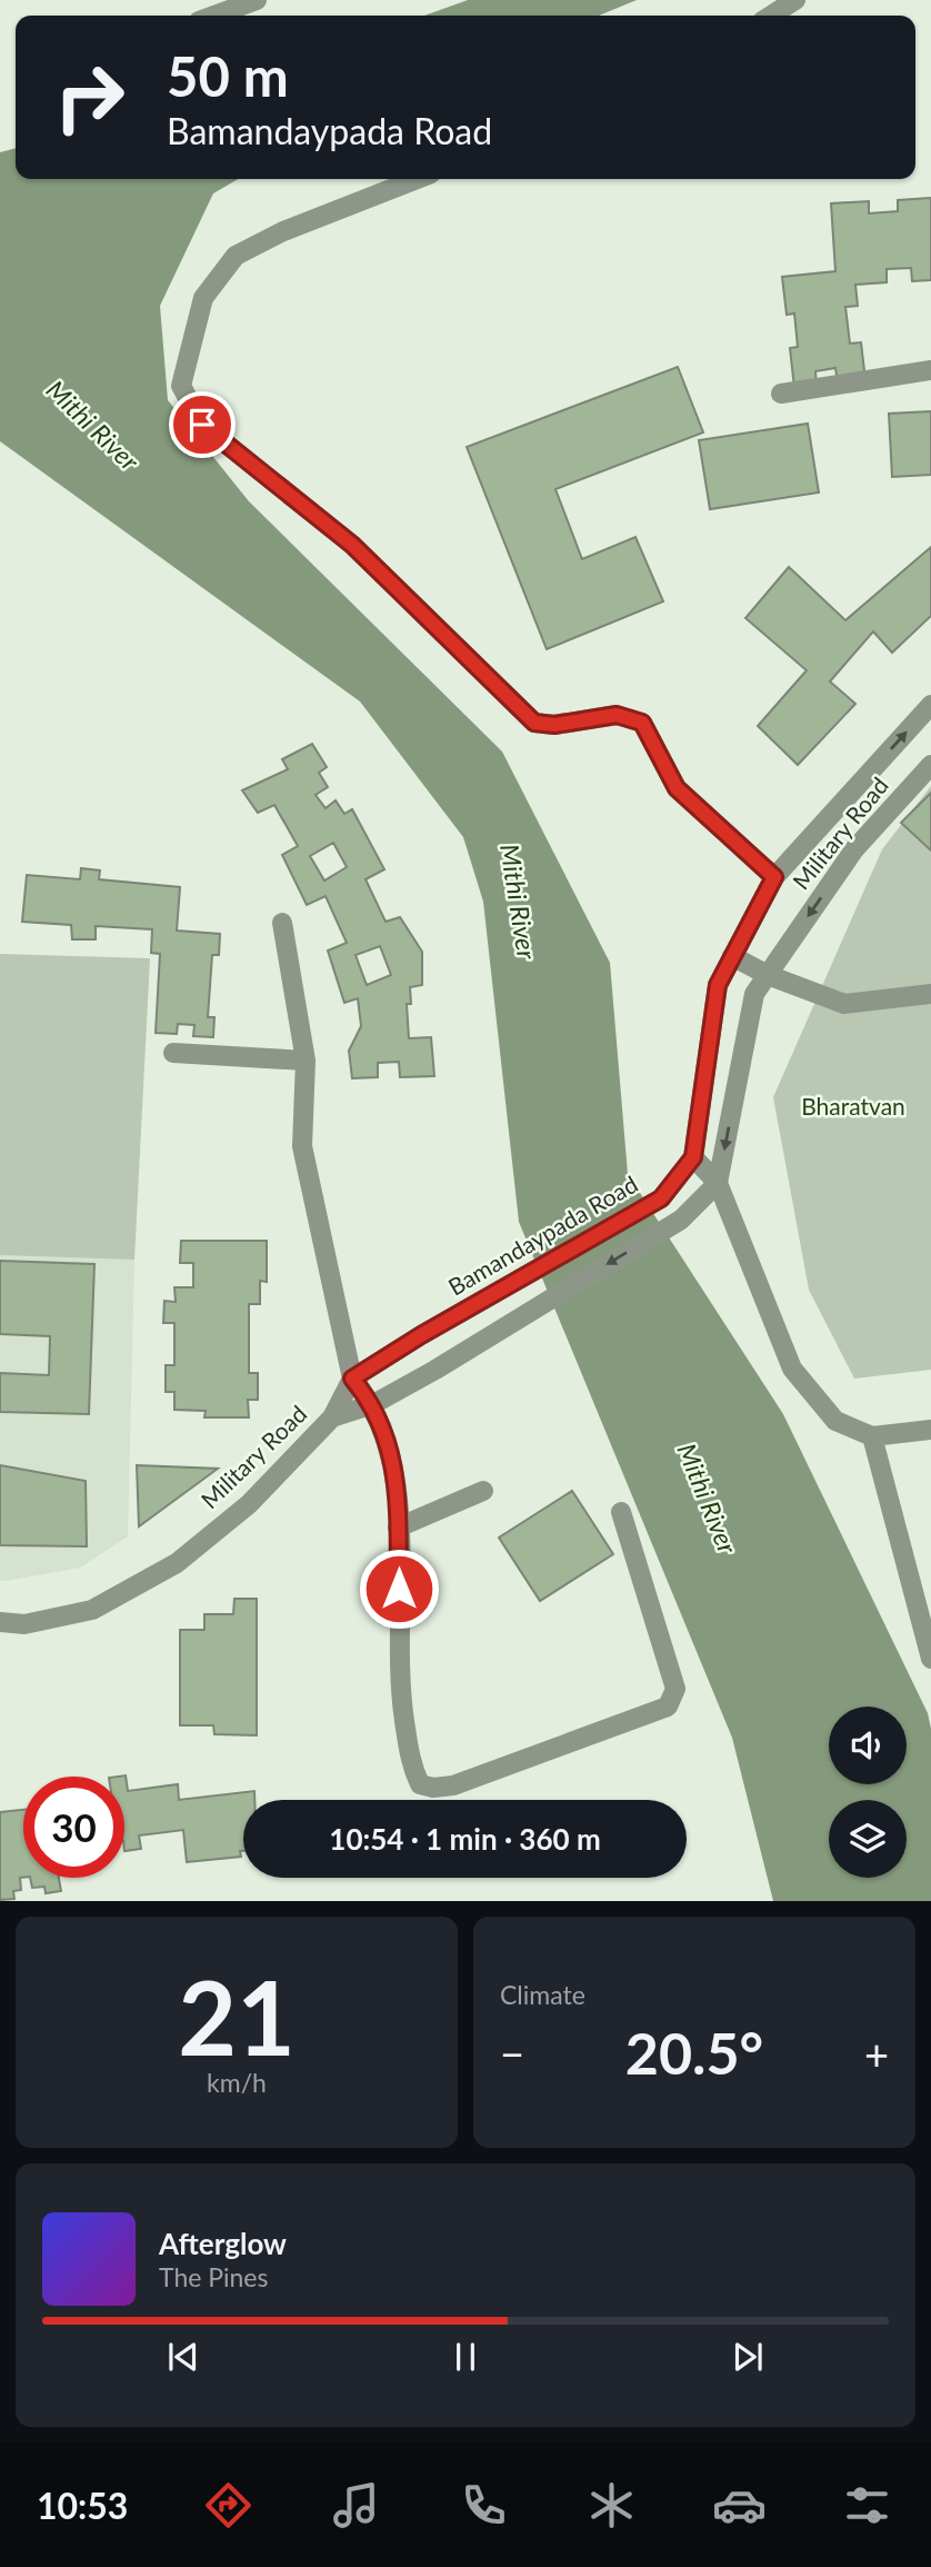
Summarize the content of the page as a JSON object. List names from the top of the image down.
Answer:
{
  "streets": {
    "street": ["Military Road", "Bamandaypada Road"]
  },
  "water": ["Mithi River"],
  "parks": ["Bharatvan"],
  "page": {
    "turn": ["50 m", "Bamandaypada Road"],
    "limit": "30",
    "trip": "10:54 · 1 min · 360 m",
    "tile": [
      ["21", "km/h"],
      "Climate"
    ],
    "heat": ["−", "20.5°", "+"],
    "song": ["Afterglow", "The Pines"],
    "tabs": "10:53"
  }
}
